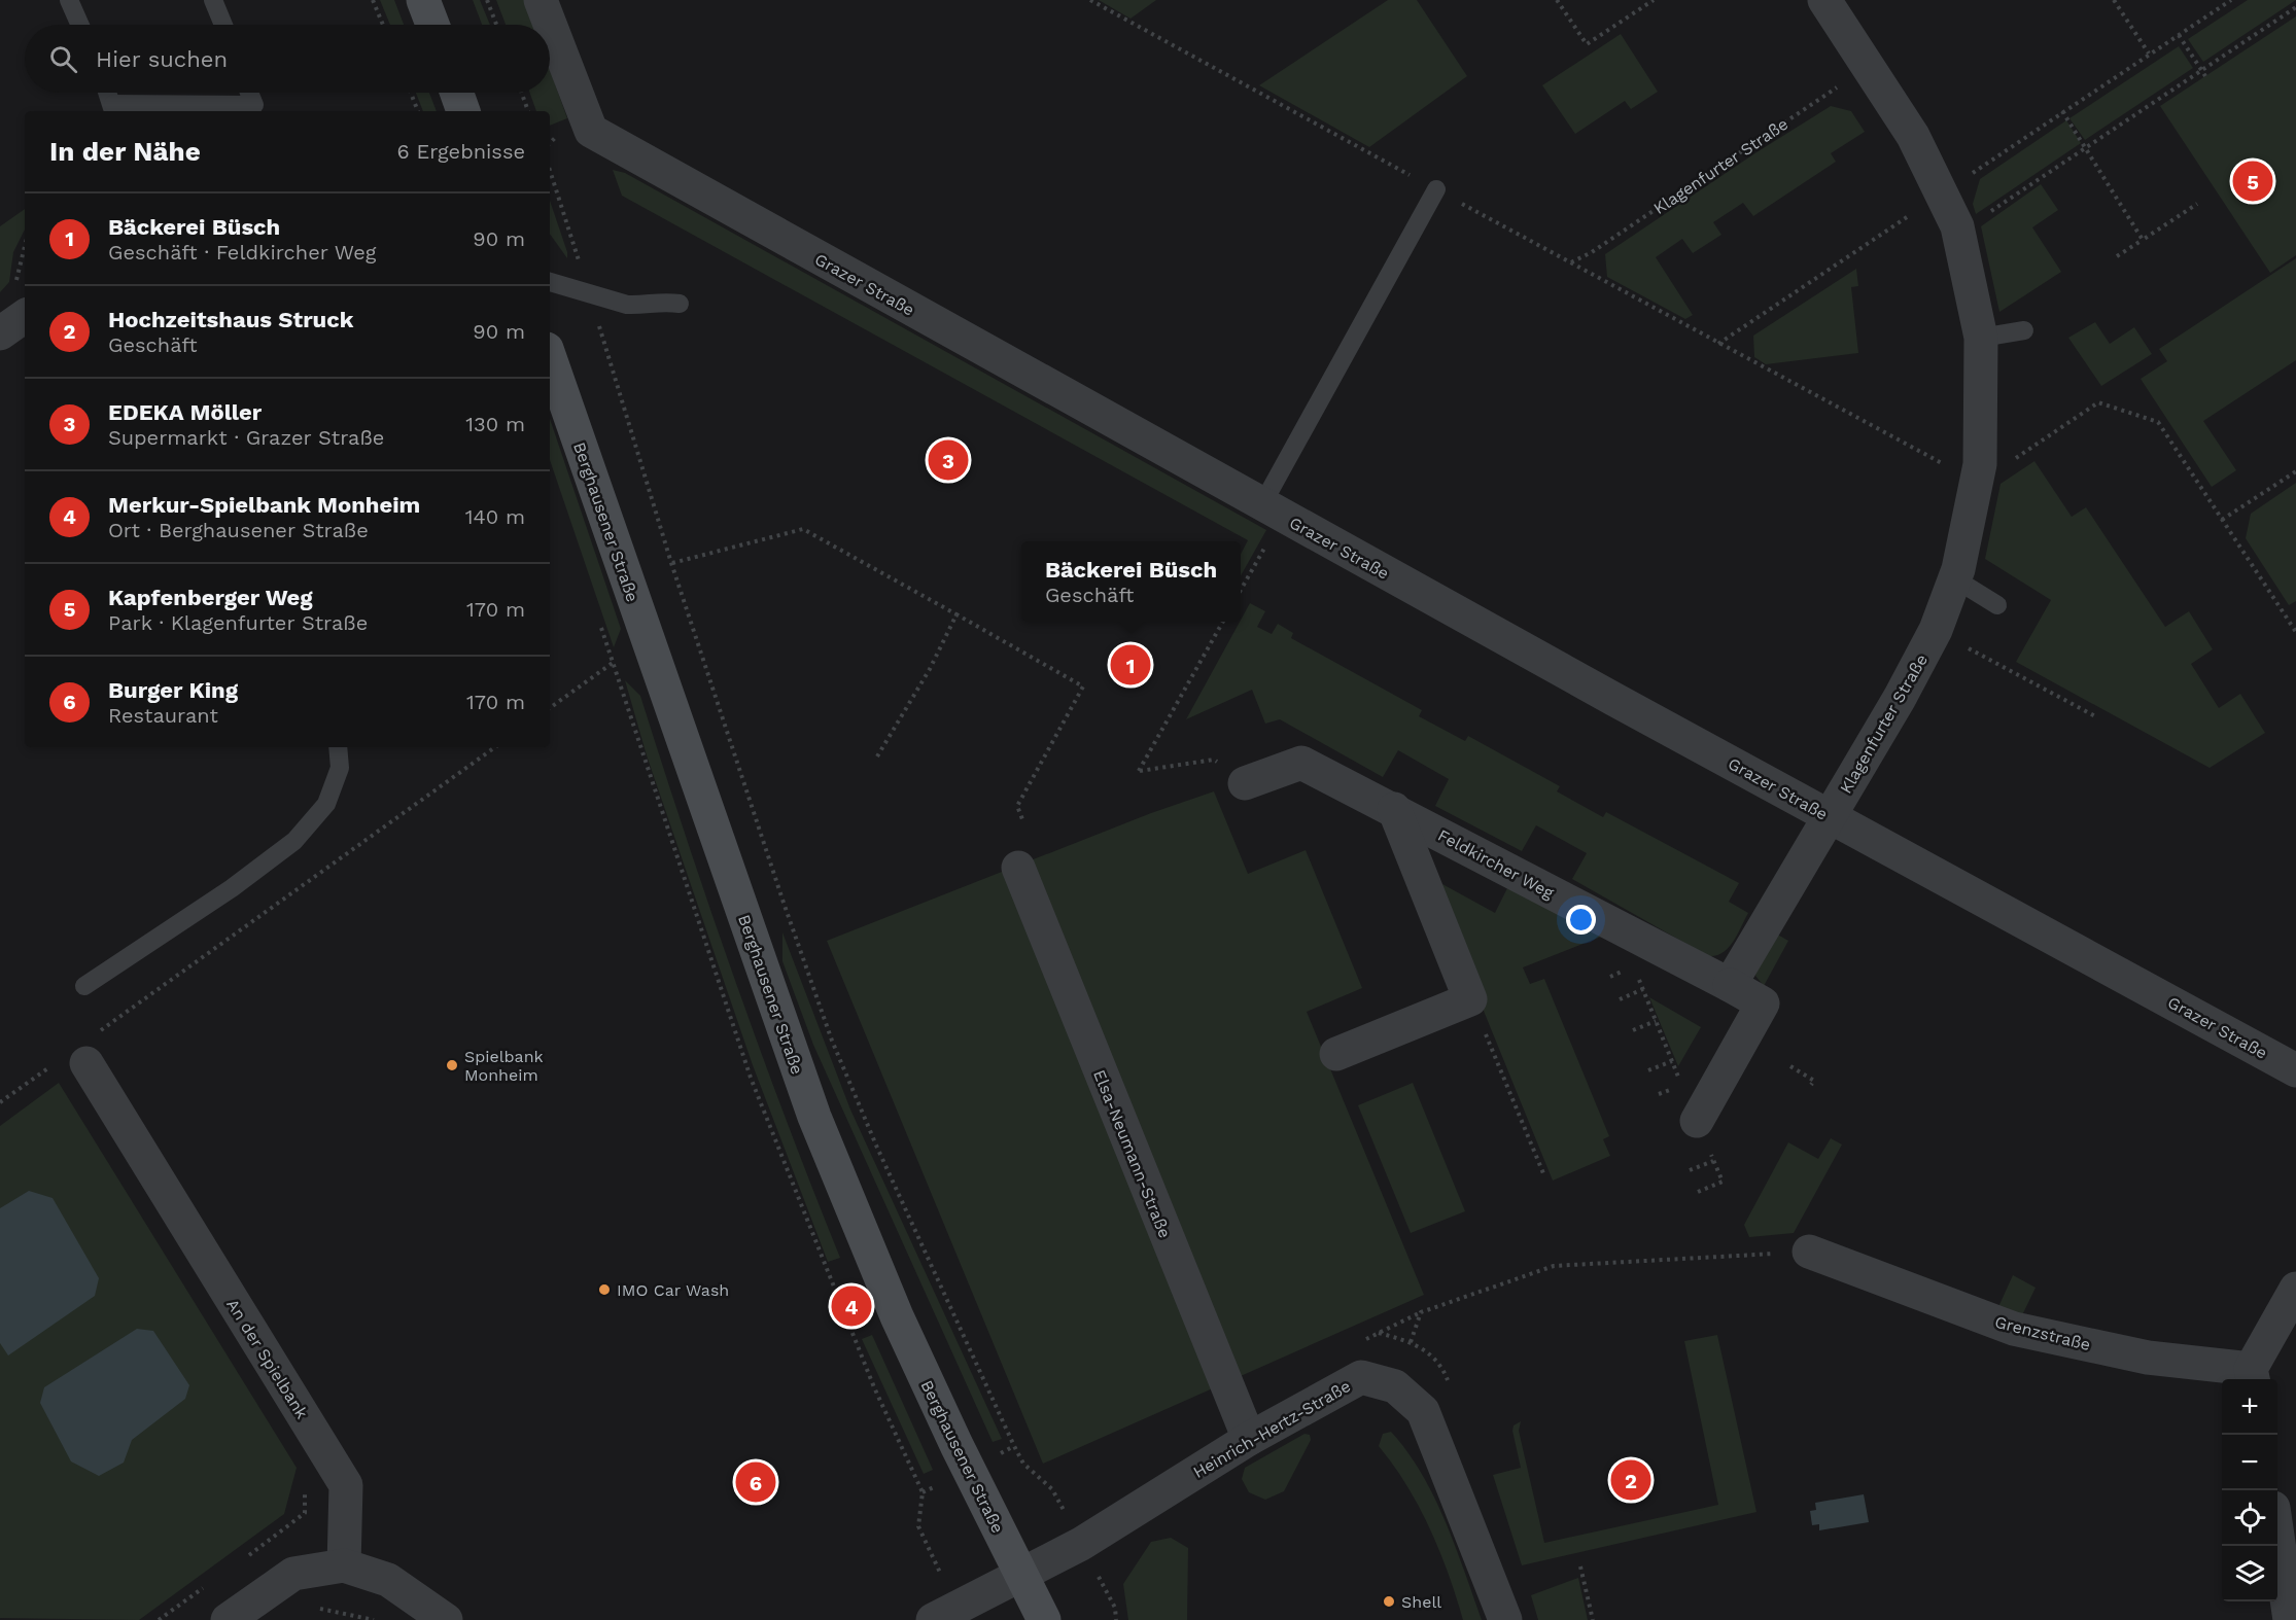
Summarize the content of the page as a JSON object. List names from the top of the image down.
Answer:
{
  "streets": {
    "street": [
      "Klagenfurter Straße",
      "Grazer Straße",
      "Berghausener Straße",
      "Feldkircher Weg",
      "Elsa-Neumann-Straße",
      "Grenzstraße",
      "An der Spielbank",
      "Heinrich-Hertz-Straße"
    ]
  },
  "crossings": [
    ["Klagenfurter Straße", "Grazer Straße"],
    ["Berghausener Straße", "Heinrich-Hertz-Straße"],
    ["Elsa-Neumann-Straße", "Heinrich-Hertz-Straße"]
  ],
  "places": ["Spielbank Monheim", "IMO Car Wash", "Shell"],
  "page": {
    "search": "Hier suchen",
    "heading": ["In der Nähe", "6 Ergebnisse"],
    "pins": [
      "5",
      "3",
      "1",
      "4",
      "2",
      "6"
    ],
    "list": [
      {
        "mark": "1",
        "name": "Bäckerei Büsch",
        "note": "Geschäft · Feldkircher Weg",
        "value": "90 m"
      },
      {
        "mark": "2",
        "name": "Hochzeitshaus Struck",
        "note": "Geschäft",
        "value": "90 m"
      },
      {
        "mark": "3",
        "name": "EDEKA Möller",
        "note": "Supermarkt · Grazer Straße",
        "value": "130 m"
      },
      {
        "mark": "4",
        "name": "Merkur-Spielbank Monheim",
        "note": "Ort · Berghausener Straße",
        "value": "140 m"
      },
      {
        "mark": "5",
        "name": "Kapfenberger Weg",
        "note": "Park · Klagenfurter Straße",
        "value": "170 m"
      },
      {
        "mark": "6",
        "name": "Burger King",
        "note": "Restaurant",
        "value": "170 m"
      }
    ],
    "popup": ["Bäckerei Büsch", "Geschäft"],
    "map_buttons": ["+", "−"]
  }
}
